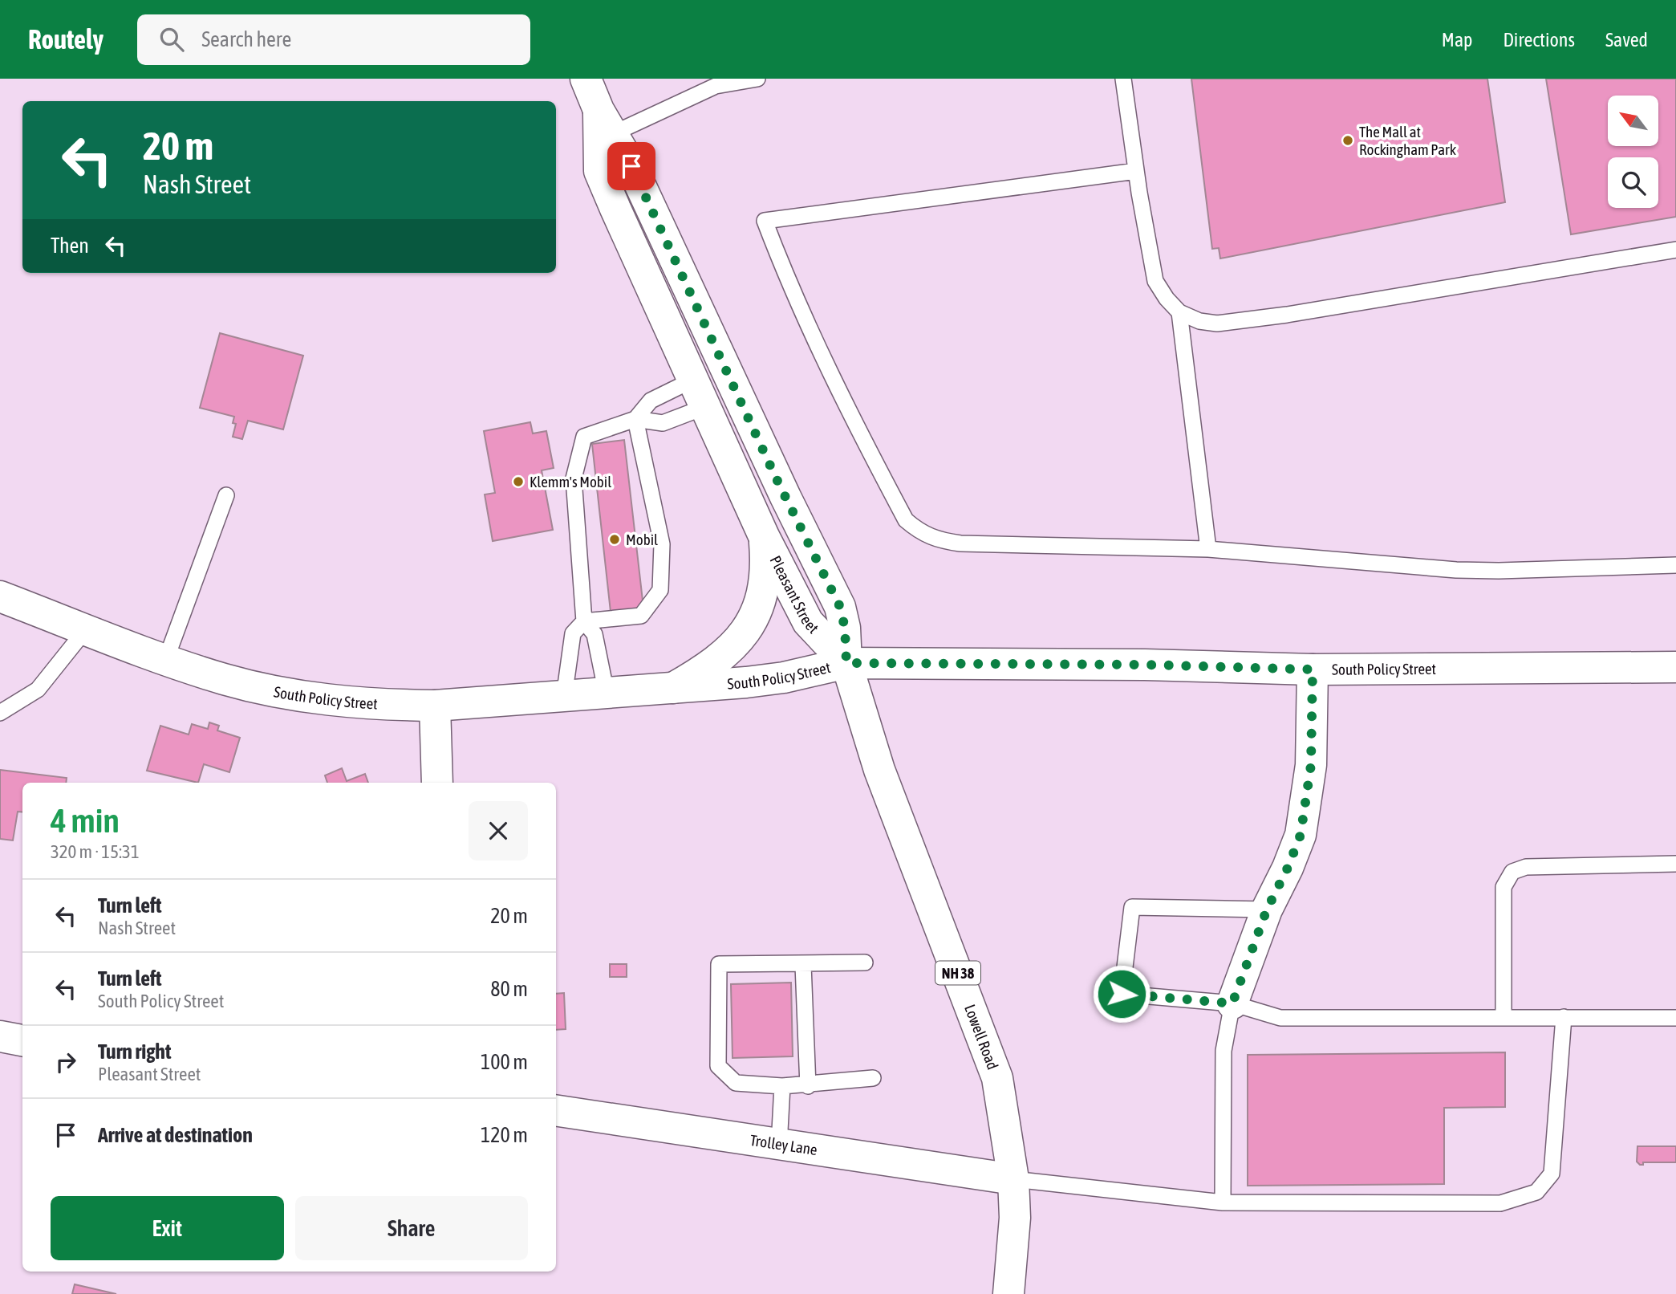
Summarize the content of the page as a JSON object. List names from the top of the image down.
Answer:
{
  "streets": {
    "street": [
      "Pleasant Street",
      "South Policy Street",
      "NH 38",
      "Lowell Road",
      "Trolley Lane"
    ]
  },
  "crossings": [
    ["Pleasant Street", "South Policy Street"],
    ["Pleasant Street", "Lowell Road"],
    ["South Policy Street", "Lowell Road"],
    ["Lowell Road", "Trolley Lane"]
  ],
  "places": ["The Mall at Rockingham Park", "Klemm's Mobil", "Mobil"],
  "north": "top left",
  "page": {
    "header": "Routely",
    "search": "Search here",
    "nav": ["Map", "Directions", "Saved"],
    "turn": ["20 m", "Nash Street"],
    "then": "Then",
    "heading": ["4 min", "320 m · 15:31"],
    "list": [
      {
        "name": "Turn left",
        "note": "Nash Street",
        "value": "20 m"
      },
      {
        "name": "Turn left",
        "note": "South Policy Street",
        "value": "80 m"
      },
      {
        "name": "Turn right",
        "note": "Pleasant Street",
        "value": "100 m"
      },
      {
        "name": "Arrive at destination",
        "value": "120 m"
      }
    ],
    "buttons": ["Exit", "Share"]
  }
}
